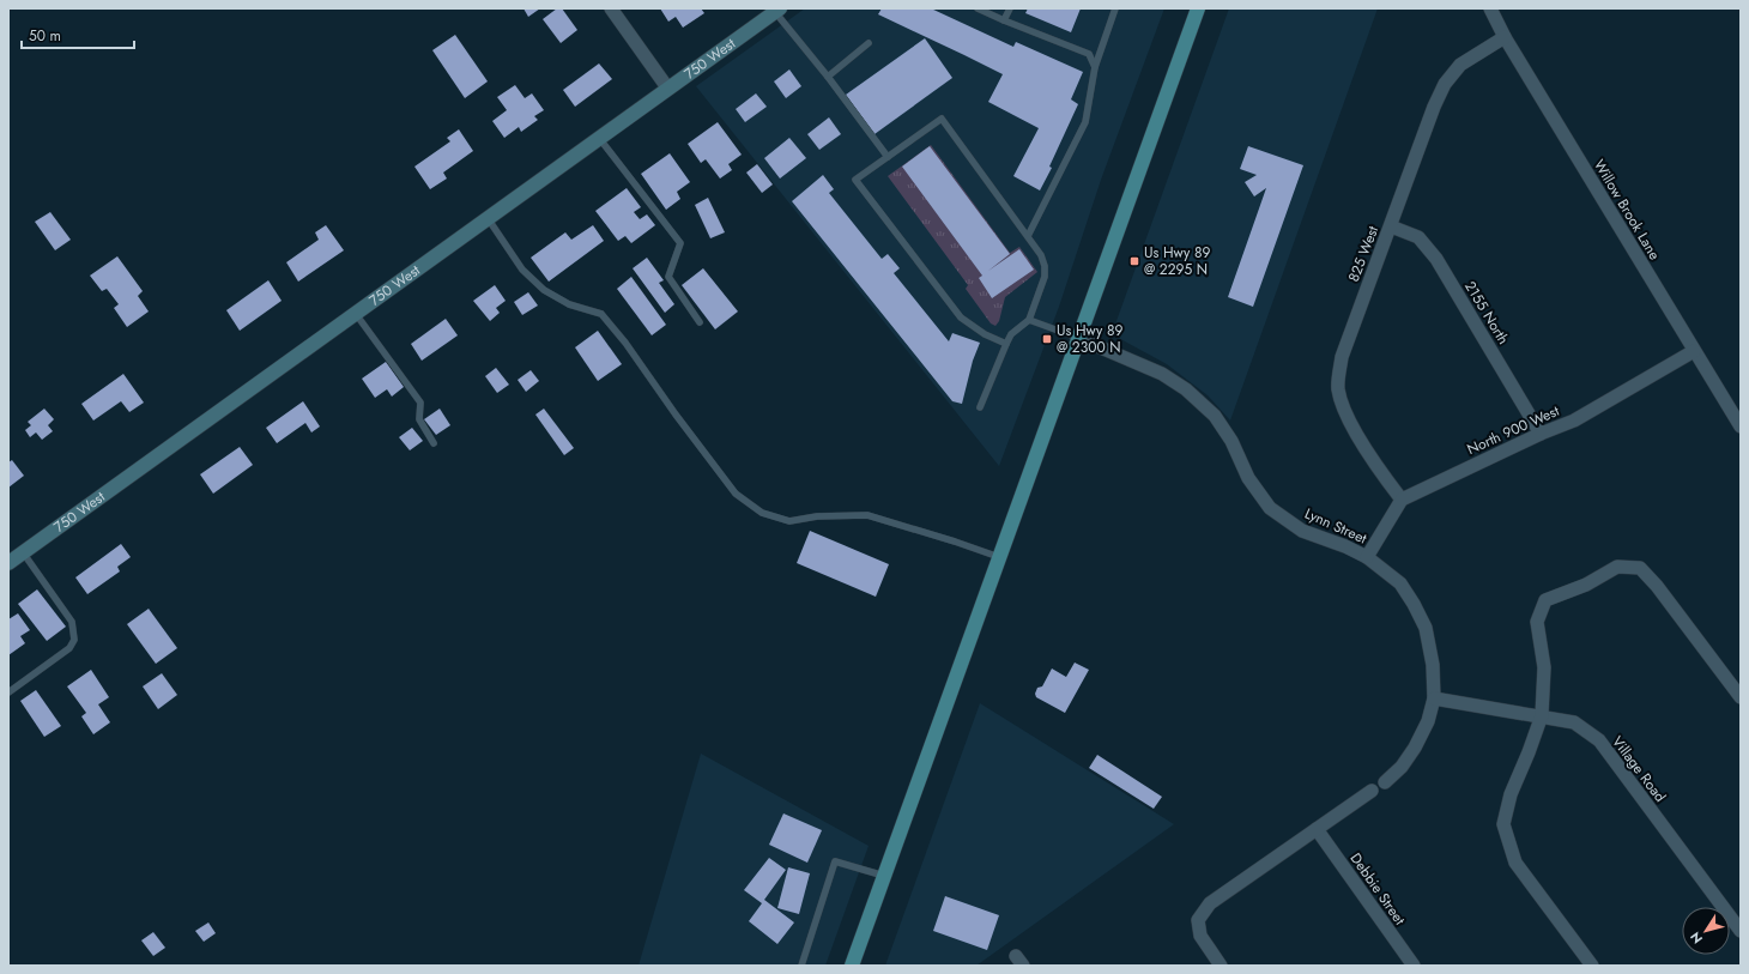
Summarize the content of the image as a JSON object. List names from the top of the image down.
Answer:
{
  "streets": {
    "street": [
      "750 West",
      "Willow Brook Lane",
      "825 West",
      "2155 North",
      "North 900 West",
      "Lynn Street",
      "Village Road",
      "Debbie Street"
    ]
  },
  "crossings": [
    ["Willow Brook Lane", "825 West"],
    ["Willow Brook Lane", "North 900 West"],
    ["825 West", "2155 North"],
    ["825 West", "North 900 West"],
    ["2155 North", "North 900 West"],
    ["Lynn Street", "Village Road"]
  ],
  "places": {
    "transit": ["Us Hwy 89 @ 2295 N", "Us Hwy 89 @ 2300 N"]
  },
  "scale_bar": "50 m",
  "north": "bottom left"
}
